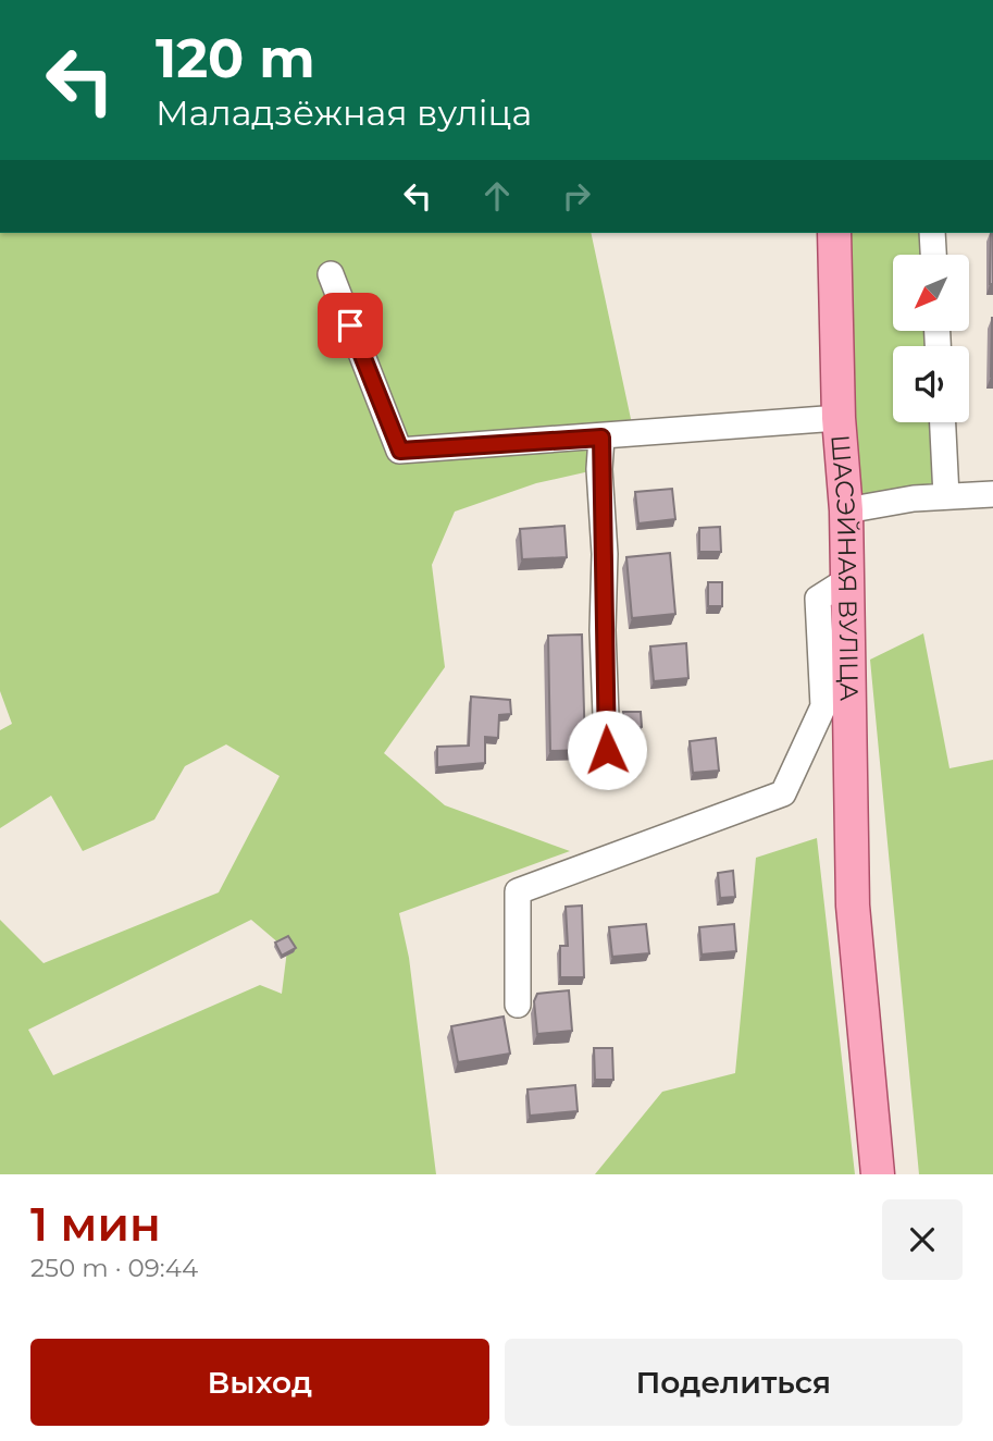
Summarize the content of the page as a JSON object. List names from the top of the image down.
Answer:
{
  "streets": {
    "main road": ["ШАСЭЙНАЯ ВУЛІЦА"]
  },
  "north": "bottom left",
  "page": {
    "turn": ["120 m", "Маладзёжная вуліца"],
    "heading": ["1 мин", "250 m · 09:44"],
    "buttons": ["Выход", "Поделиться"]
  }
}
